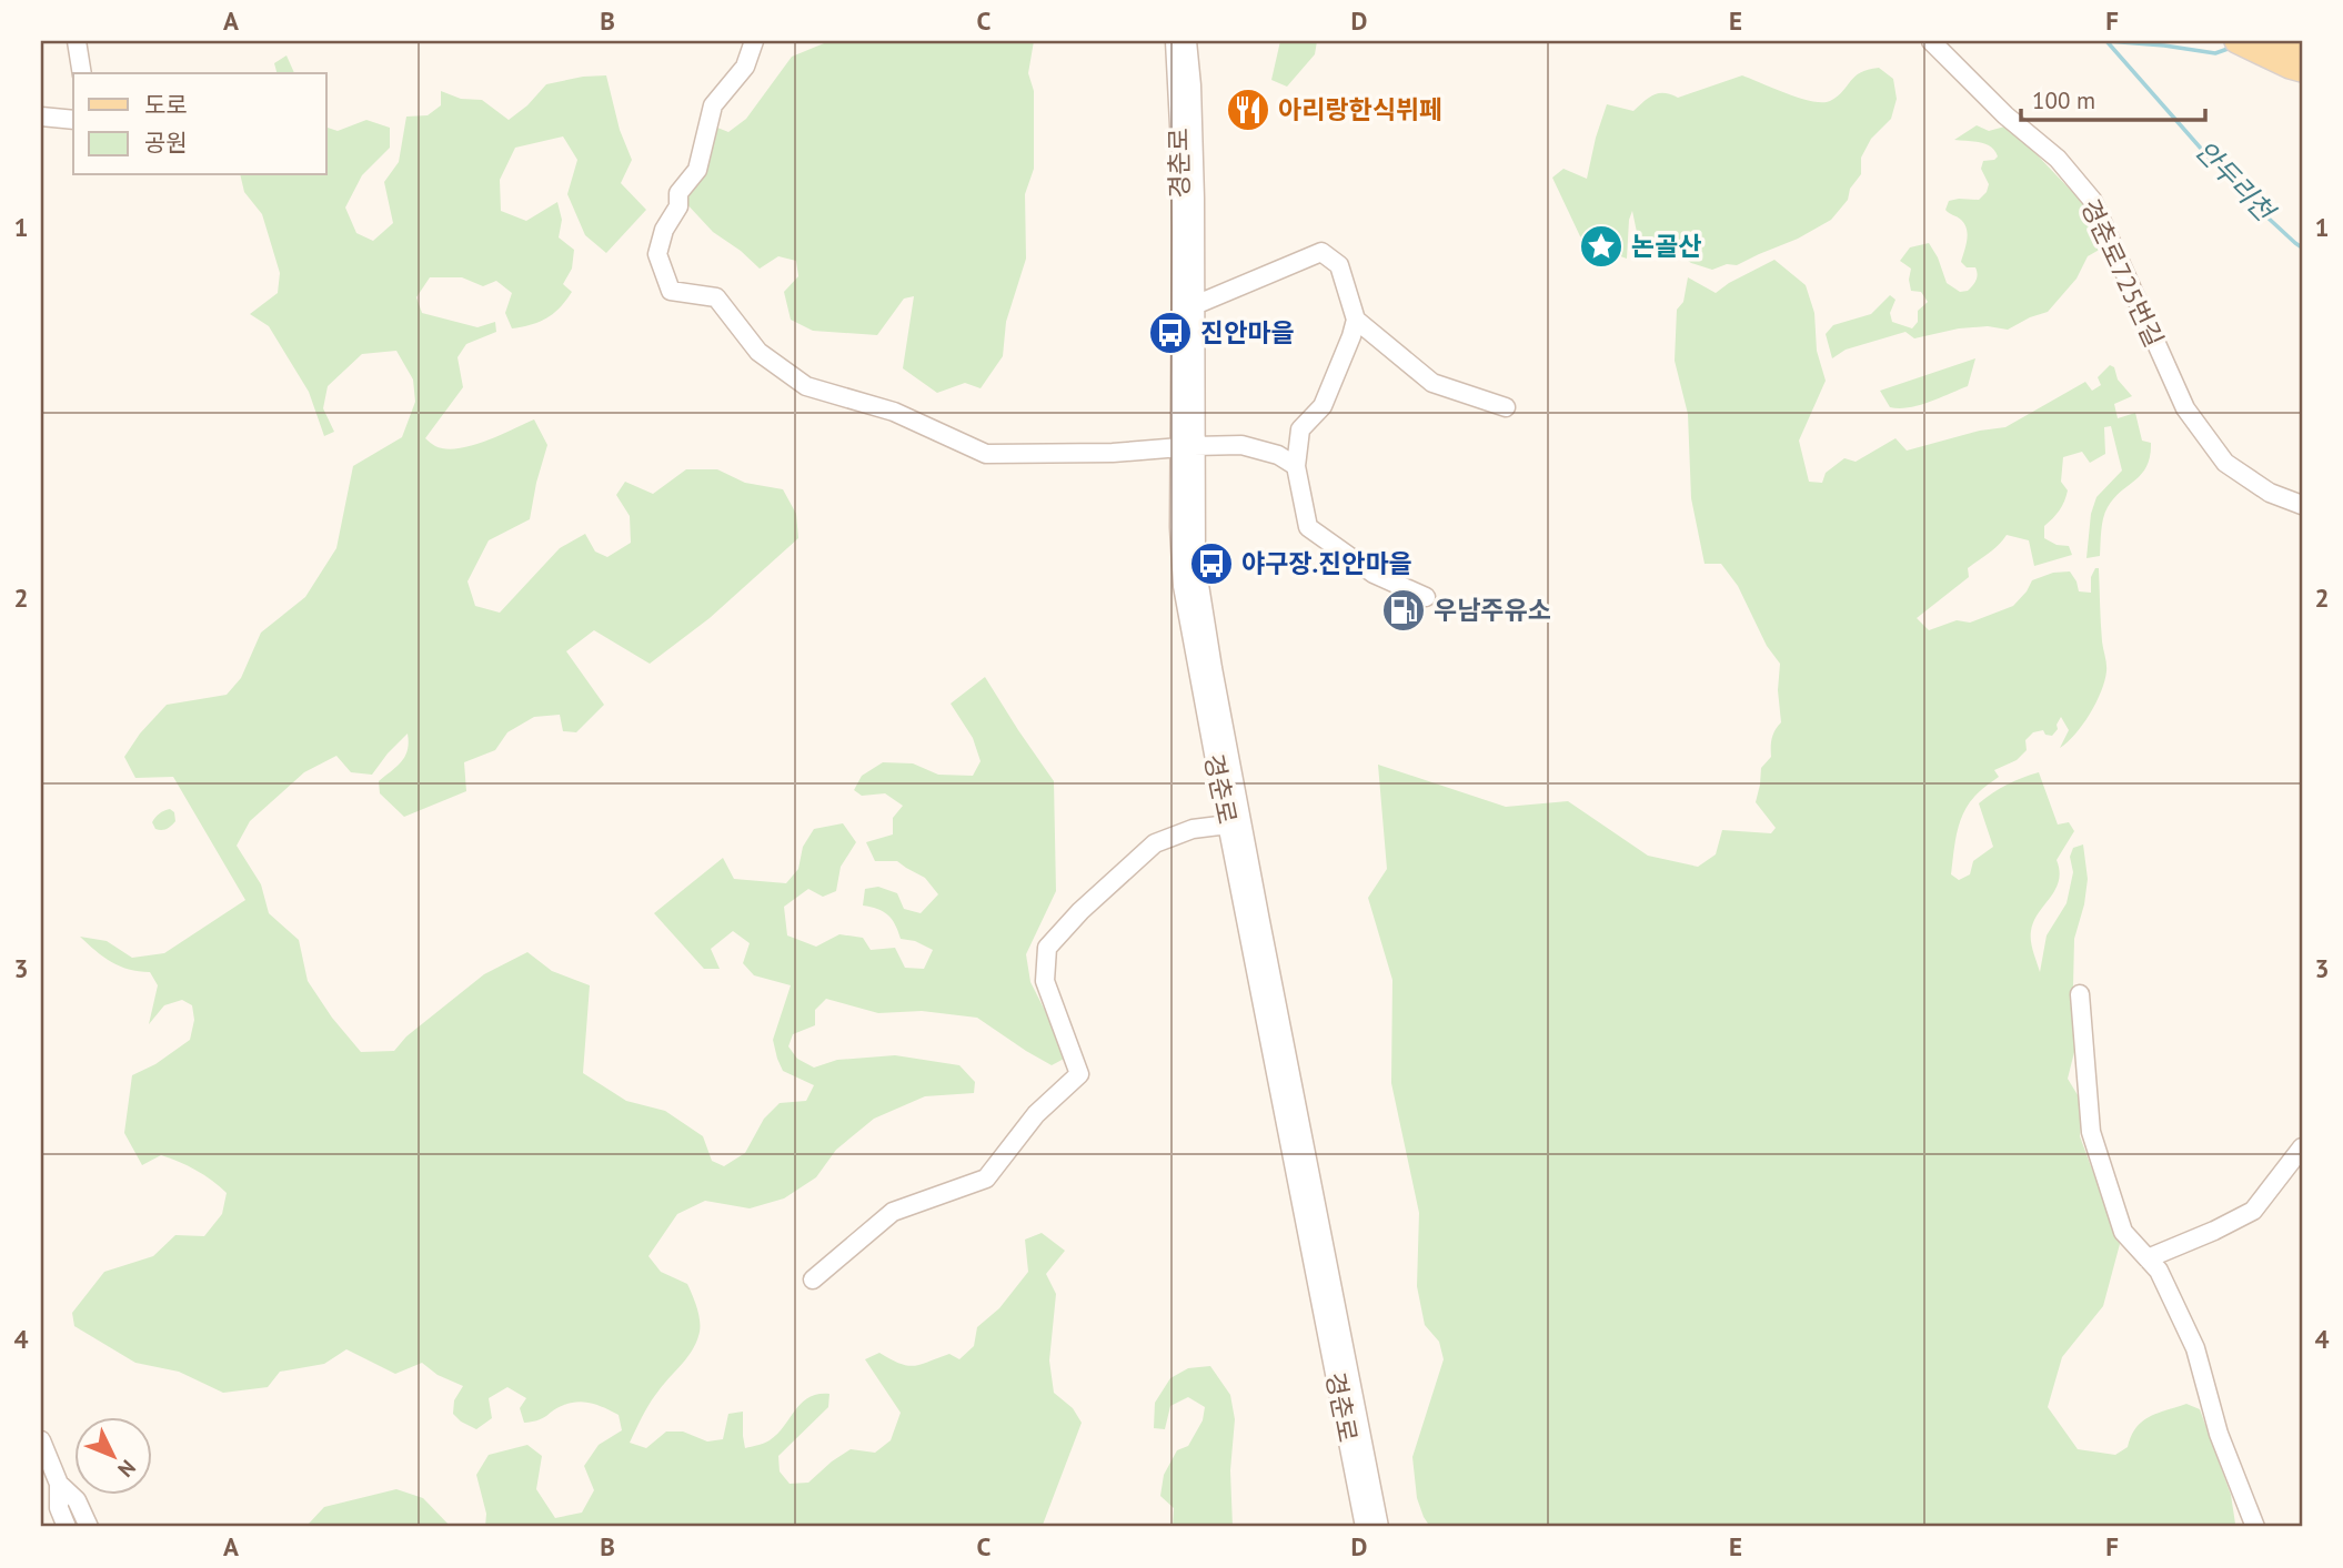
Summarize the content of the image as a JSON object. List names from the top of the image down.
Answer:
{
  "streets": {
    "street": ["경춘로", "경춘로725번길"]
  },
  "water": ["안두리천"],
  "places": {
    "restaurant": ["아리랑한식뷔페"],
    "place": ["논골산"],
    "bus stop": ["진안마을", "야구장.진안마을"],
    "fuel station": ["우남주유소"]
  },
  "legend": ["도로", "공원"],
  "scale_bar": "100 m",
  "north": "bottom right",
  "grid": {
    "columns": [
      "A",
      "B",
      "C",
      "D",
      "E",
      "F"
    ],
    "rows": [
      "1",
      "2",
      "3",
      "4"
    ]
  }
}
